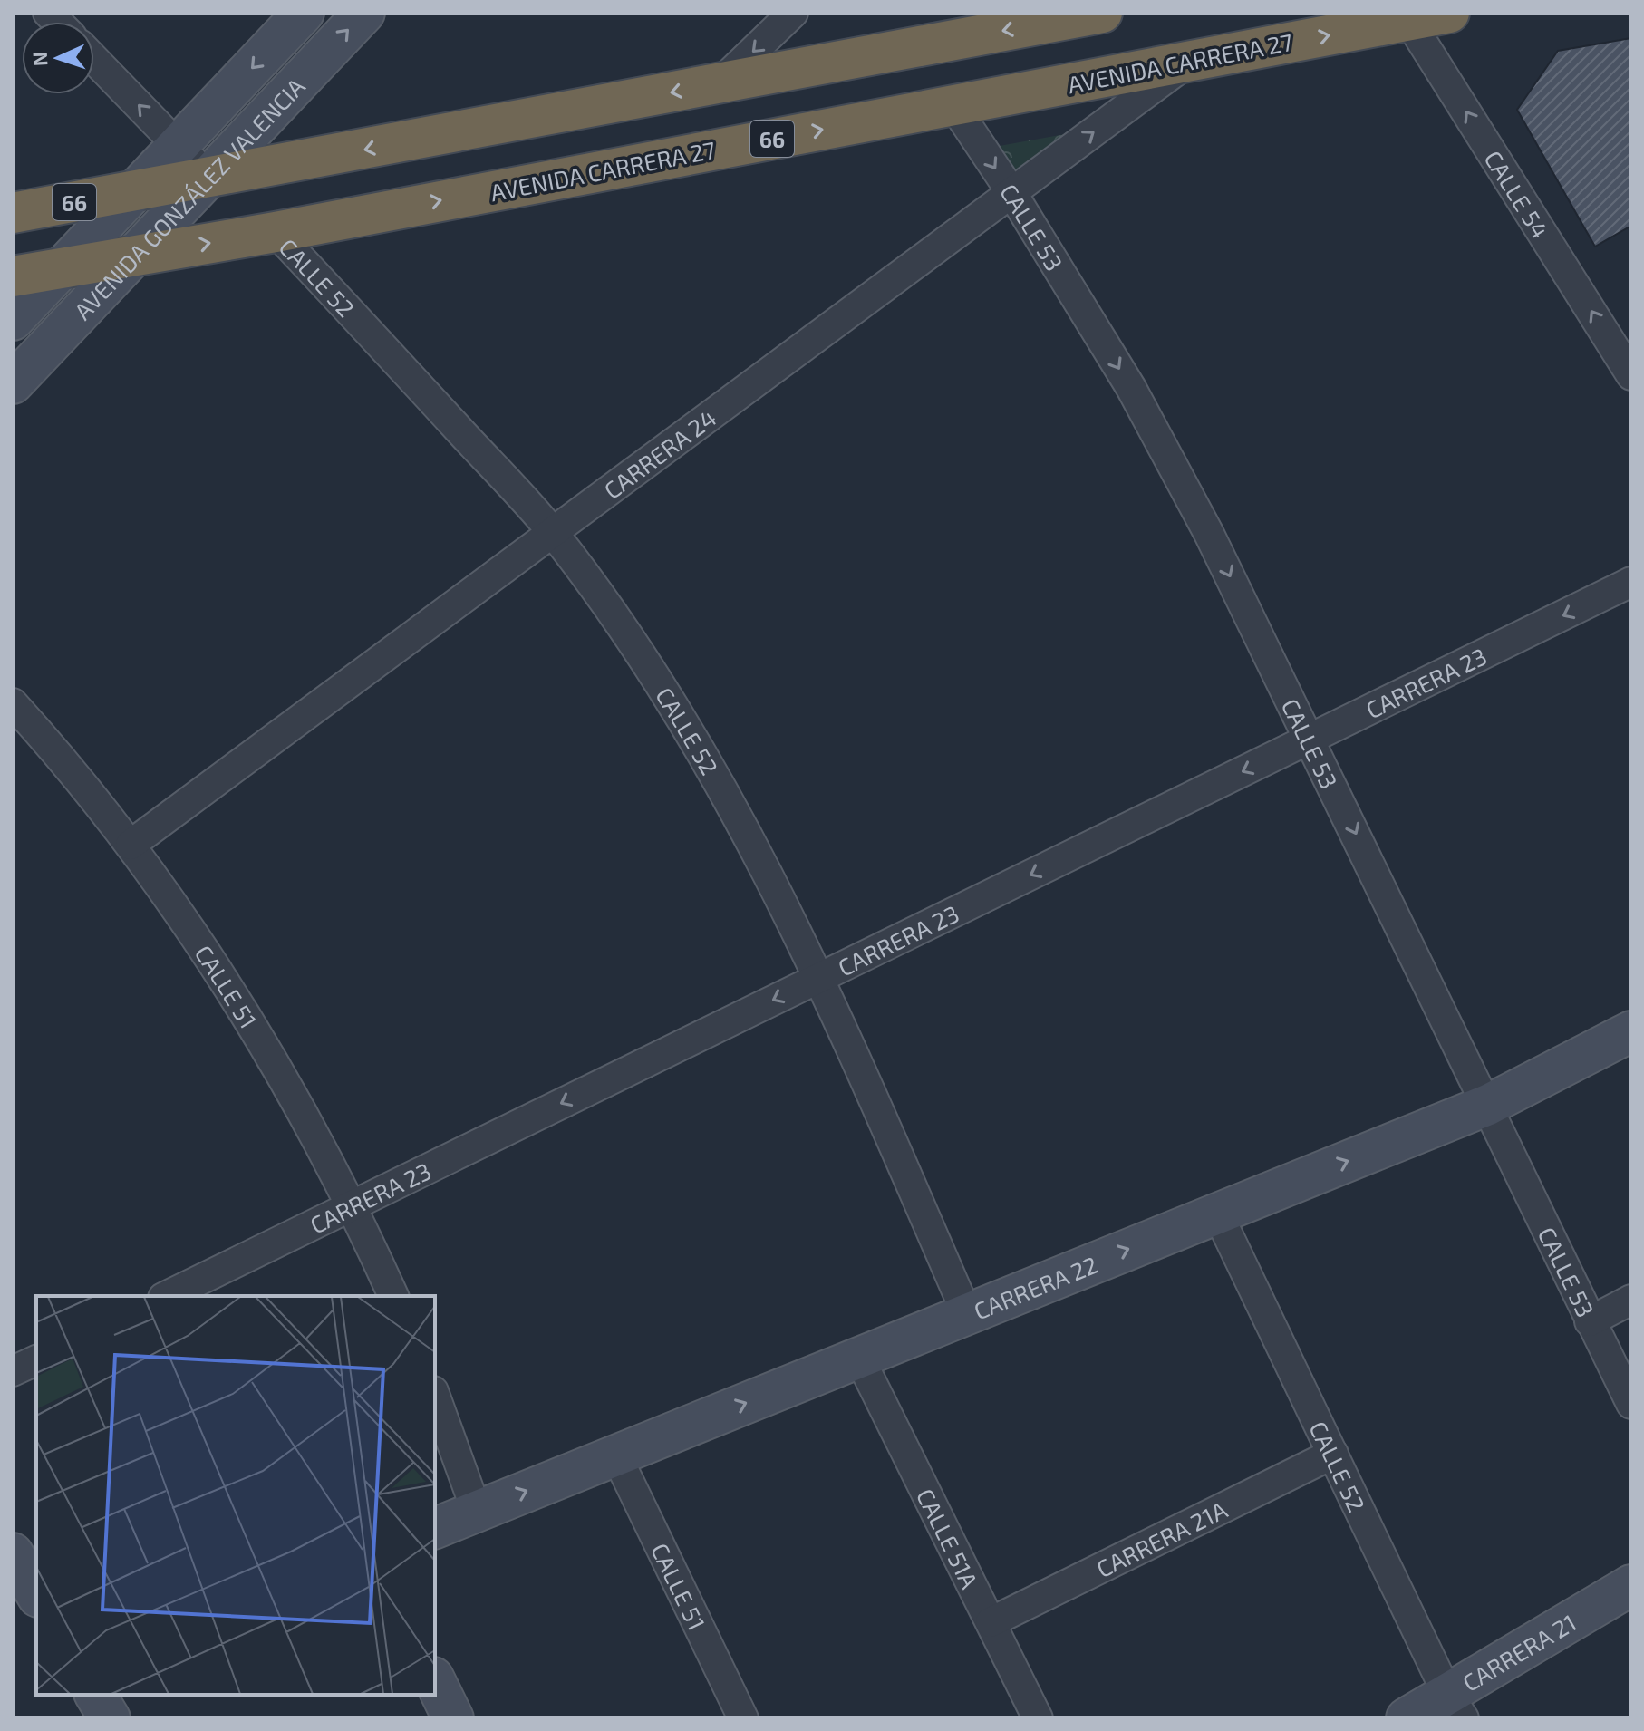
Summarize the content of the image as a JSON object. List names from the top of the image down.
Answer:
{
  "streets": {
    "highway": ["AVENIDA CARRERA 27", "66"],
    "street": [
      "CALLE 54",
      "AVENIDA GONZÁLEZ VALENCIA",
      "CALLE 53",
      "CALLE 52",
      "CARRERA 24",
      "CARRERA 23",
      "CALLE 51",
      "CARRERA 22",
      "CALLE 51A",
      "CARRERA 21A",
      "CARRERA 21"
    ]
  },
  "crossings": [
    ["AVENIDA CARRERA 27", "CALLE 54"],
    ["AVENIDA CARRERA 27", "AVENIDA GONZÁLEZ VALENCIA"],
    ["AVENIDA CARRERA 27", "CALLE 53"],
    ["AVENIDA CARRERA 27", "CALLE 52"],
    ["AVENIDA CARRERA 27", "CARRERA 24"],
    ["66", "AVENIDA GONZÁLEZ VALENCIA"],
    ["CALLE 53", "CARRERA 24"],
    ["CALLE 53", "CARRERA 23"],
    ["CALLE 53", "CARRERA 22"],
    ["CALLE 52", "CARRERA 24"],
    ["CALLE 52", "CARRERA 23"],
    ["CALLE 52", "CARRERA 22"],
    ["CALLE 52", "CARRERA 21A"],
    ["CALLE 52", "CARRERA 21"],
    ["CARRERA 24", "CALLE 51"],
    ["CARRERA 23", "CALLE 51"],
    ["CALLE 51", "CARRERA 22"],
    ["CARRERA 22", "CALLE 51A"],
    ["CALLE 51A", "CARRERA 21A"]
  ],
  "one_way": [
    "CALLE 54",
    "CALLE 53",
    "CARRERA 23",
    "CARRERA 22"
  ],
  "north": "left"
}
